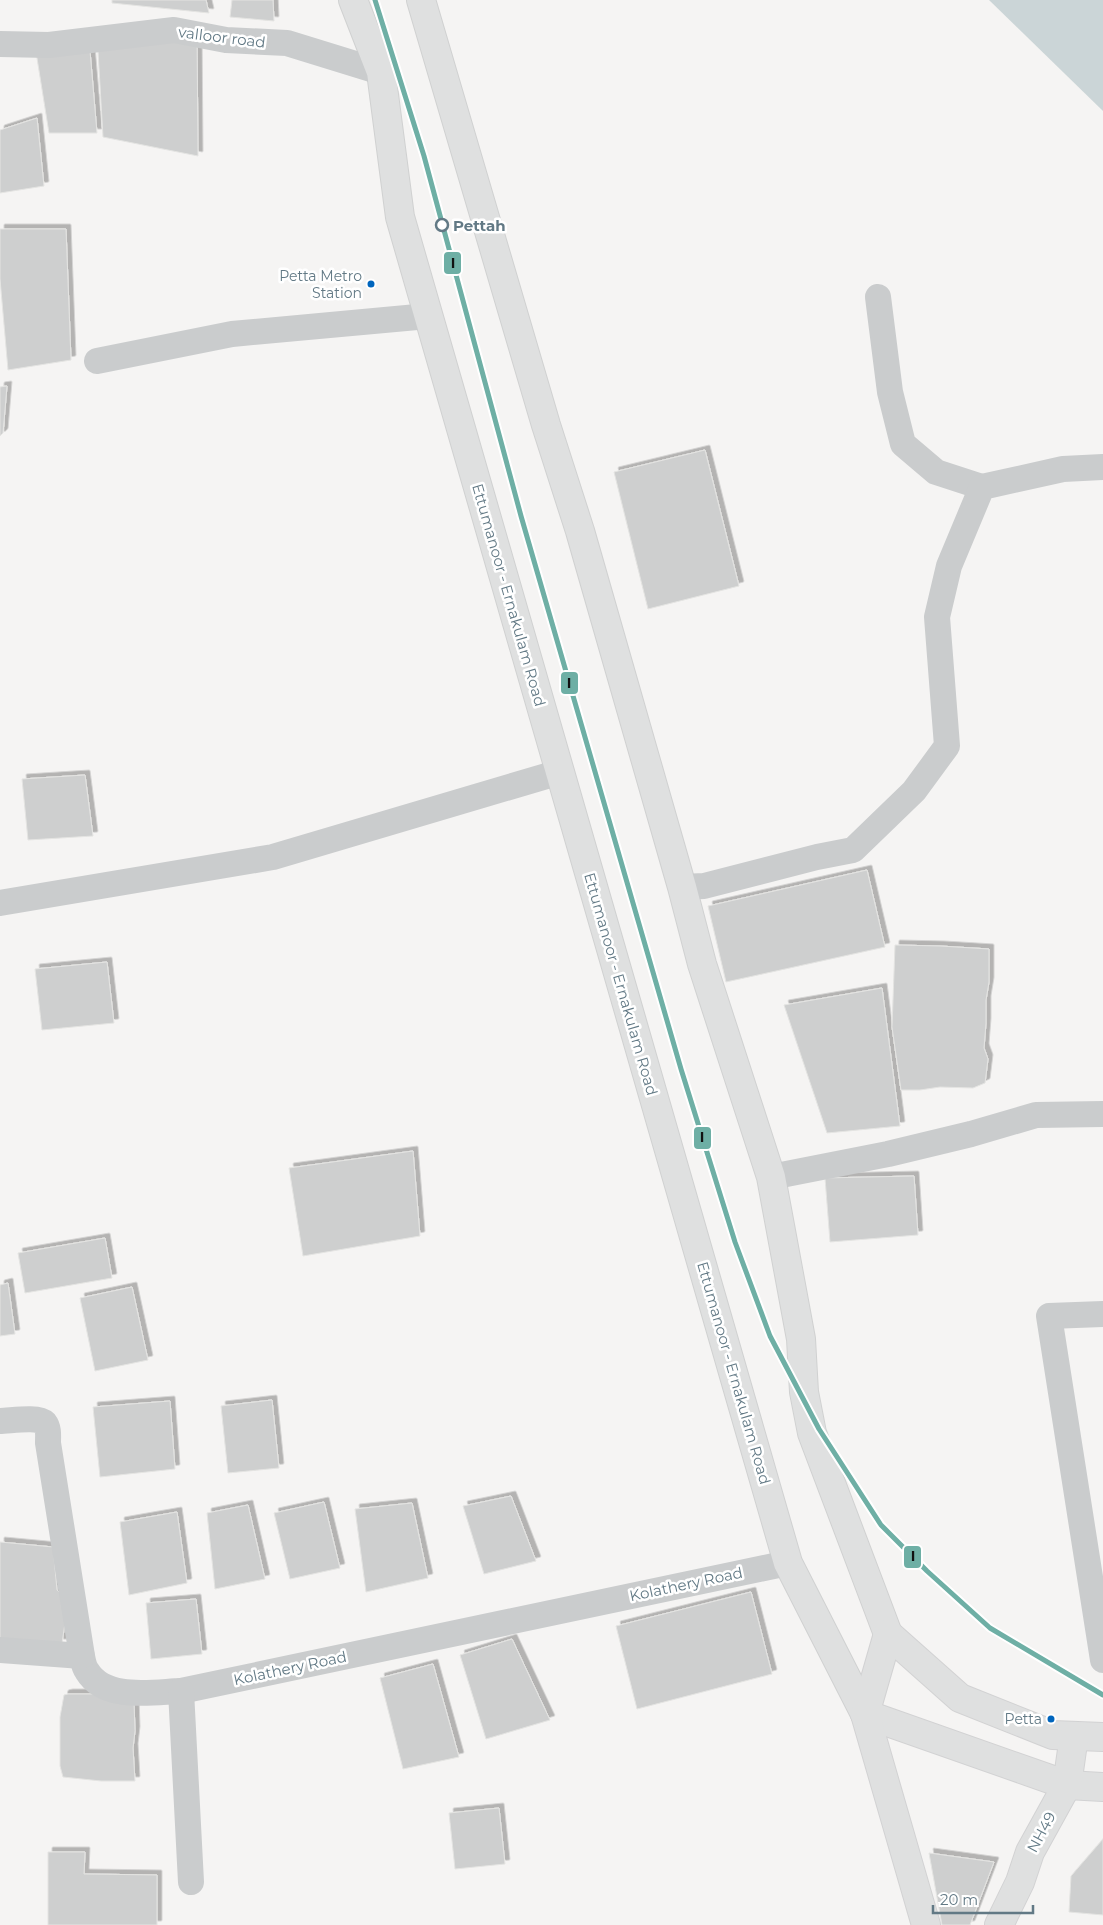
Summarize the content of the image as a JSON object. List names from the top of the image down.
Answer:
{
  "streets": {
    "main road": ["Ettumanoor - Ernakulam Road", "NH49"],
    "street": ["valloor road", "Kolathery Road"]
  },
  "crossings": [
    ["valloor road", "Ettumanoor - Ernakulam Road"],
    ["Ettumanoor - Ernakulam Road", "Kolathery Road"]
  ],
  "places": ["Pettah", "Petta Metro Station", "Petta"],
  "lines": ["transit line I"],
  "scale_bar": "20 m"
}
